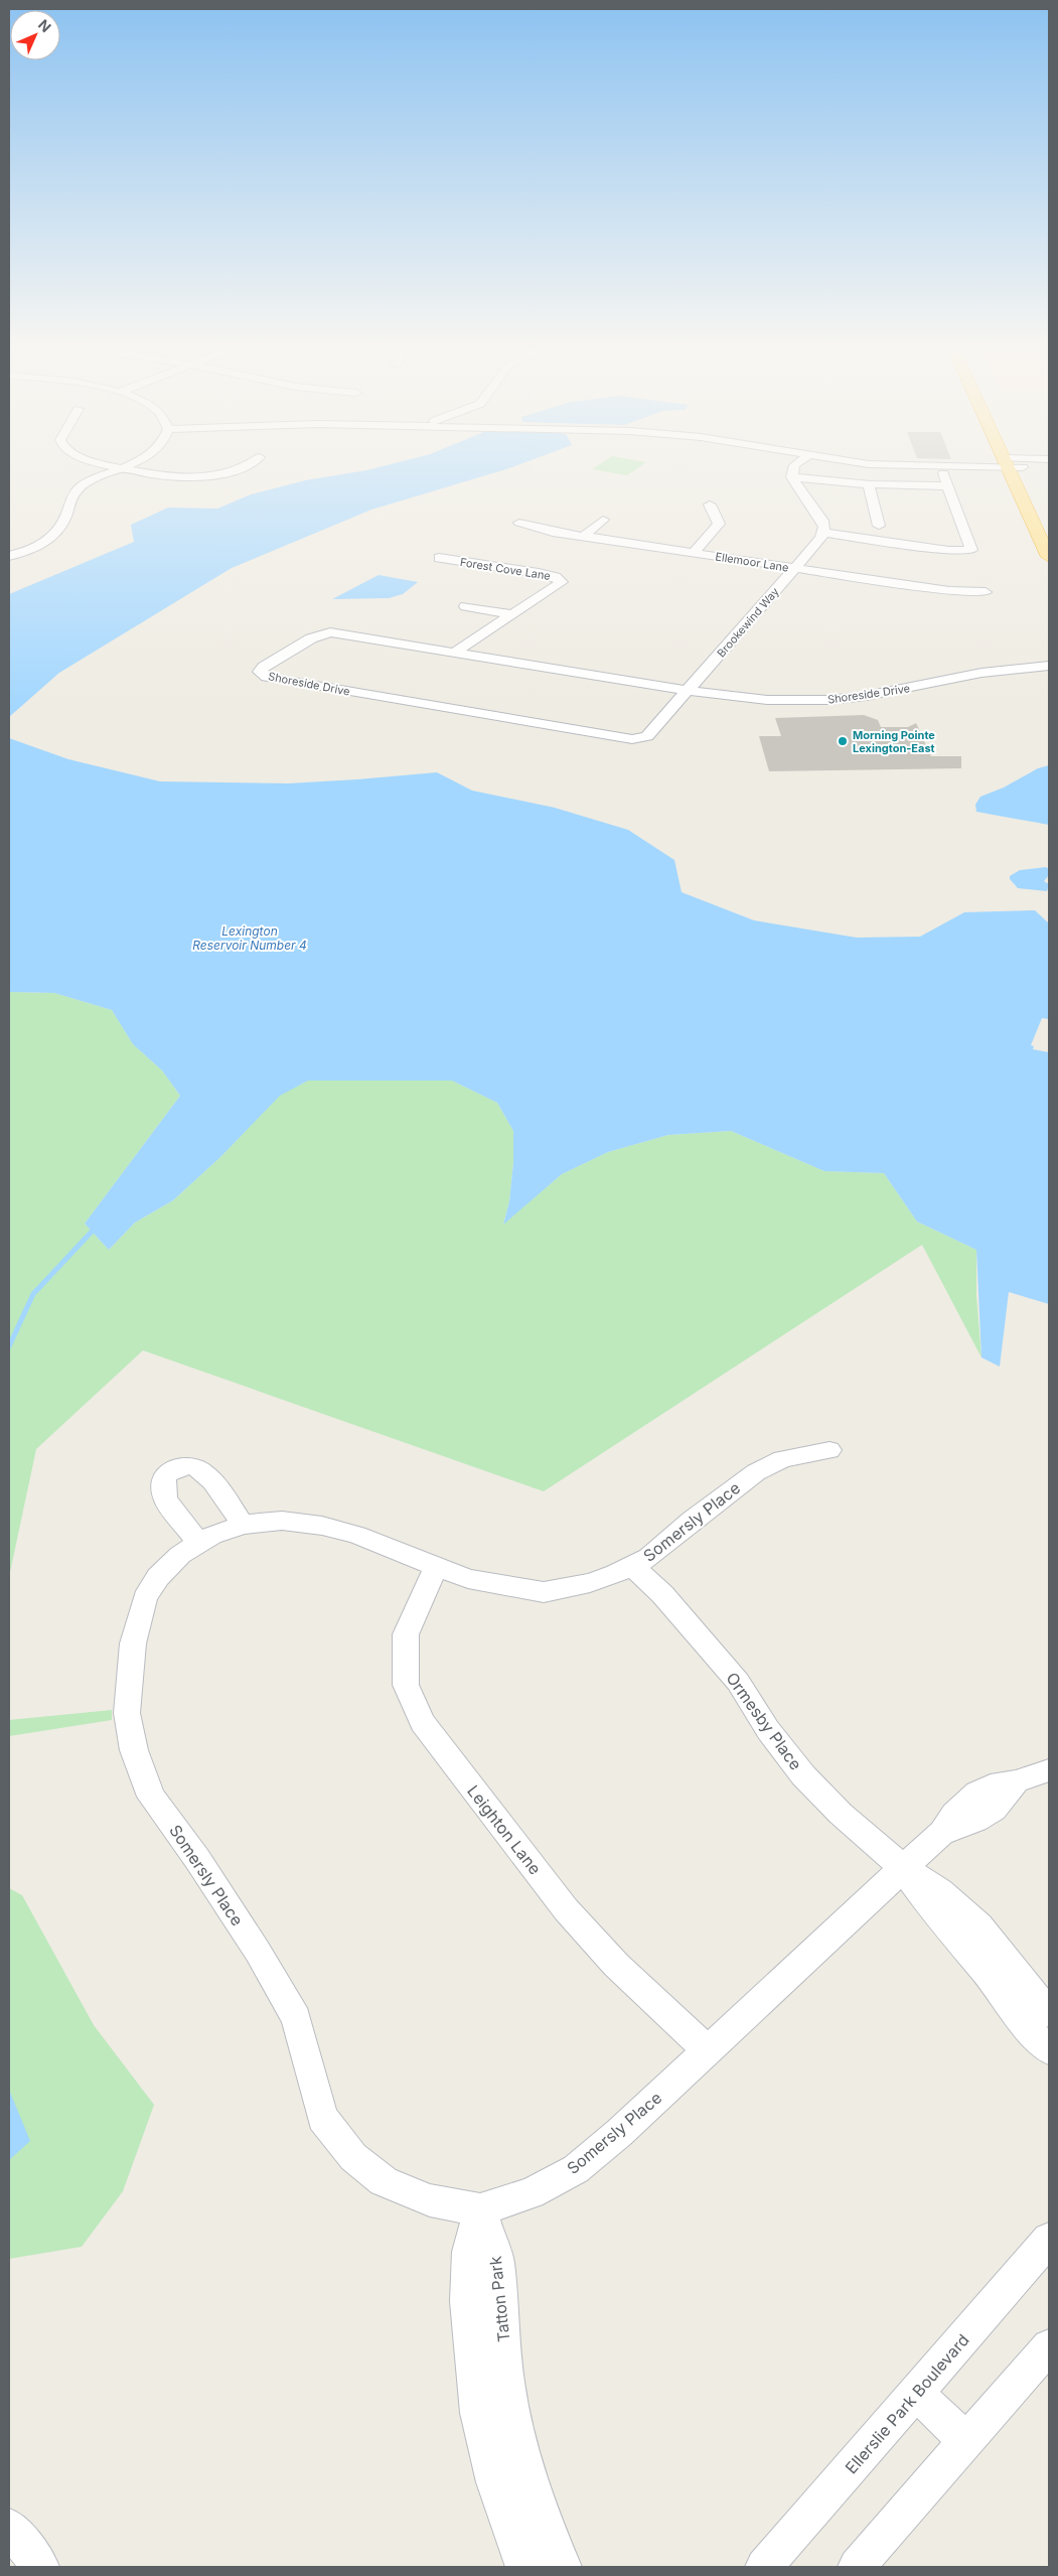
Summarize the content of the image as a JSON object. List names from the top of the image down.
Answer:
{
  "streets": {
    "street": [
      "Ellemoor Lane",
      "Forest Cove Lane",
      "Brookewind Way",
      "Shoreside Drive",
      "Somersly Place",
      "Ormesby Place",
      "Leighton Lane",
      "Tatton Park",
      "Ellerslie Park Boulevard"
    ]
  },
  "crossings": [
    ["Ellemoor Lane", "Brookewind Way"],
    ["Forest Cove Lane", "Shoreside Drive"],
    ["Brookewind Way", "Shoreside Drive"],
    ["Somersly Place", "Ormesby Place"],
    ["Somersly Place", "Leighton Lane"],
    ["Somersly Place", "Tatton Park"]
  ],
  "water": ["Lexington Reservoir Number 4"],
  "places": ["Morning Pointe Lexington-East"],
  "north": "top right"
}
